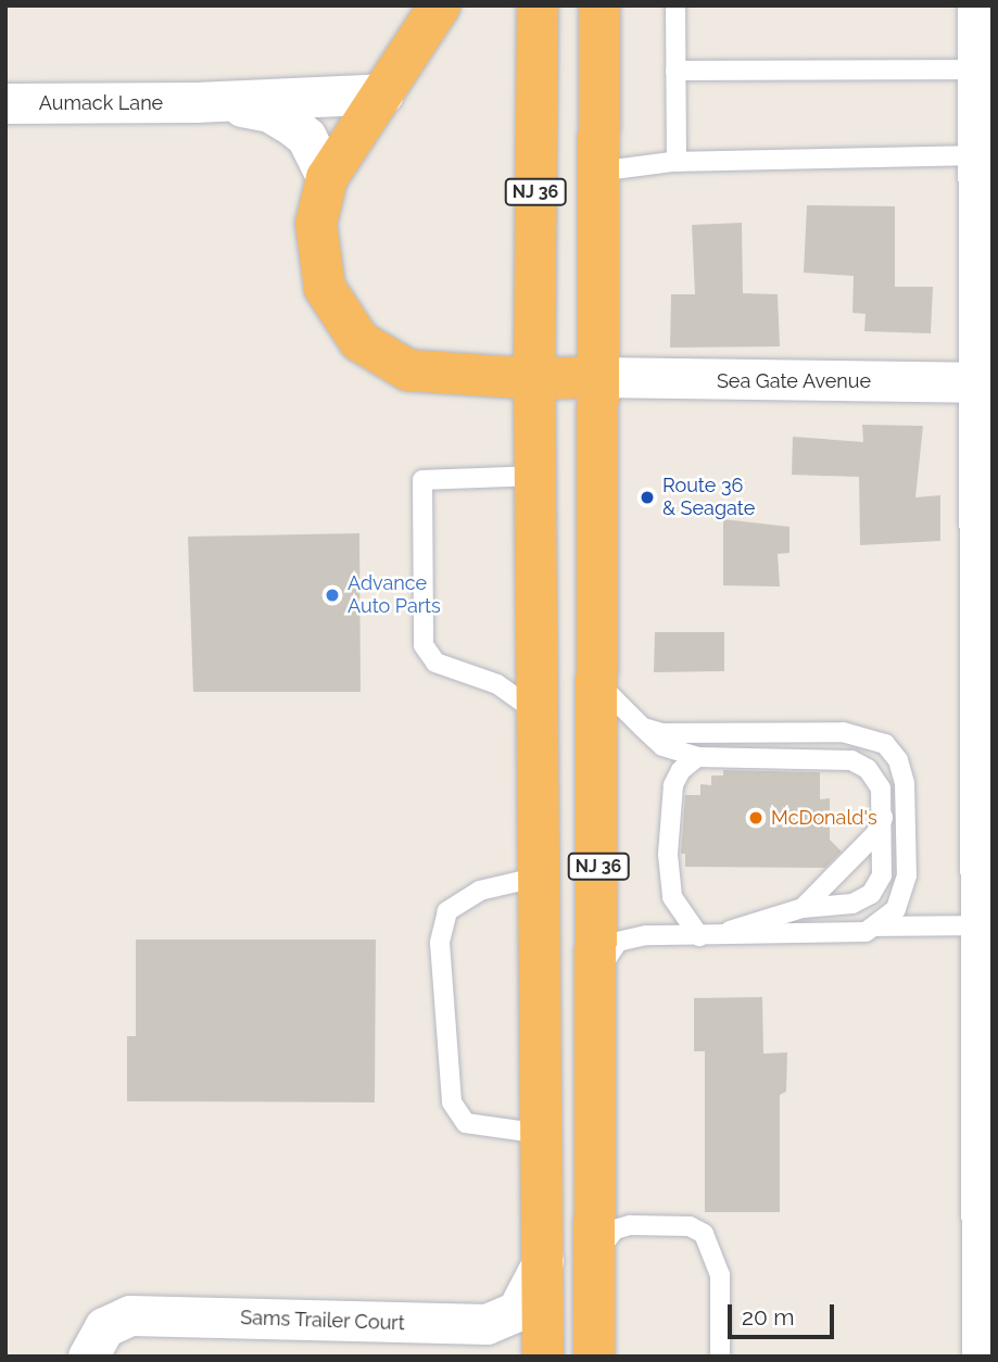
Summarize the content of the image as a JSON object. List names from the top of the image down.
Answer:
{
  "streets": {
    "highway": ["NJ 36"],
    "street": ["Aumack Lane", "Sea Gate Avenue", "Sams Trailer Court"]
  },
  "crossings": [
    ["NJ 36", "Sea Gate Avenue"],
    ["NJ 36", "Sams Trailer Court"]
  ],
  "places": ["Route 36 & Seagate", "Advance Auto Parts", "McDonald's"],
  "scale_bar": "20 m"
}
